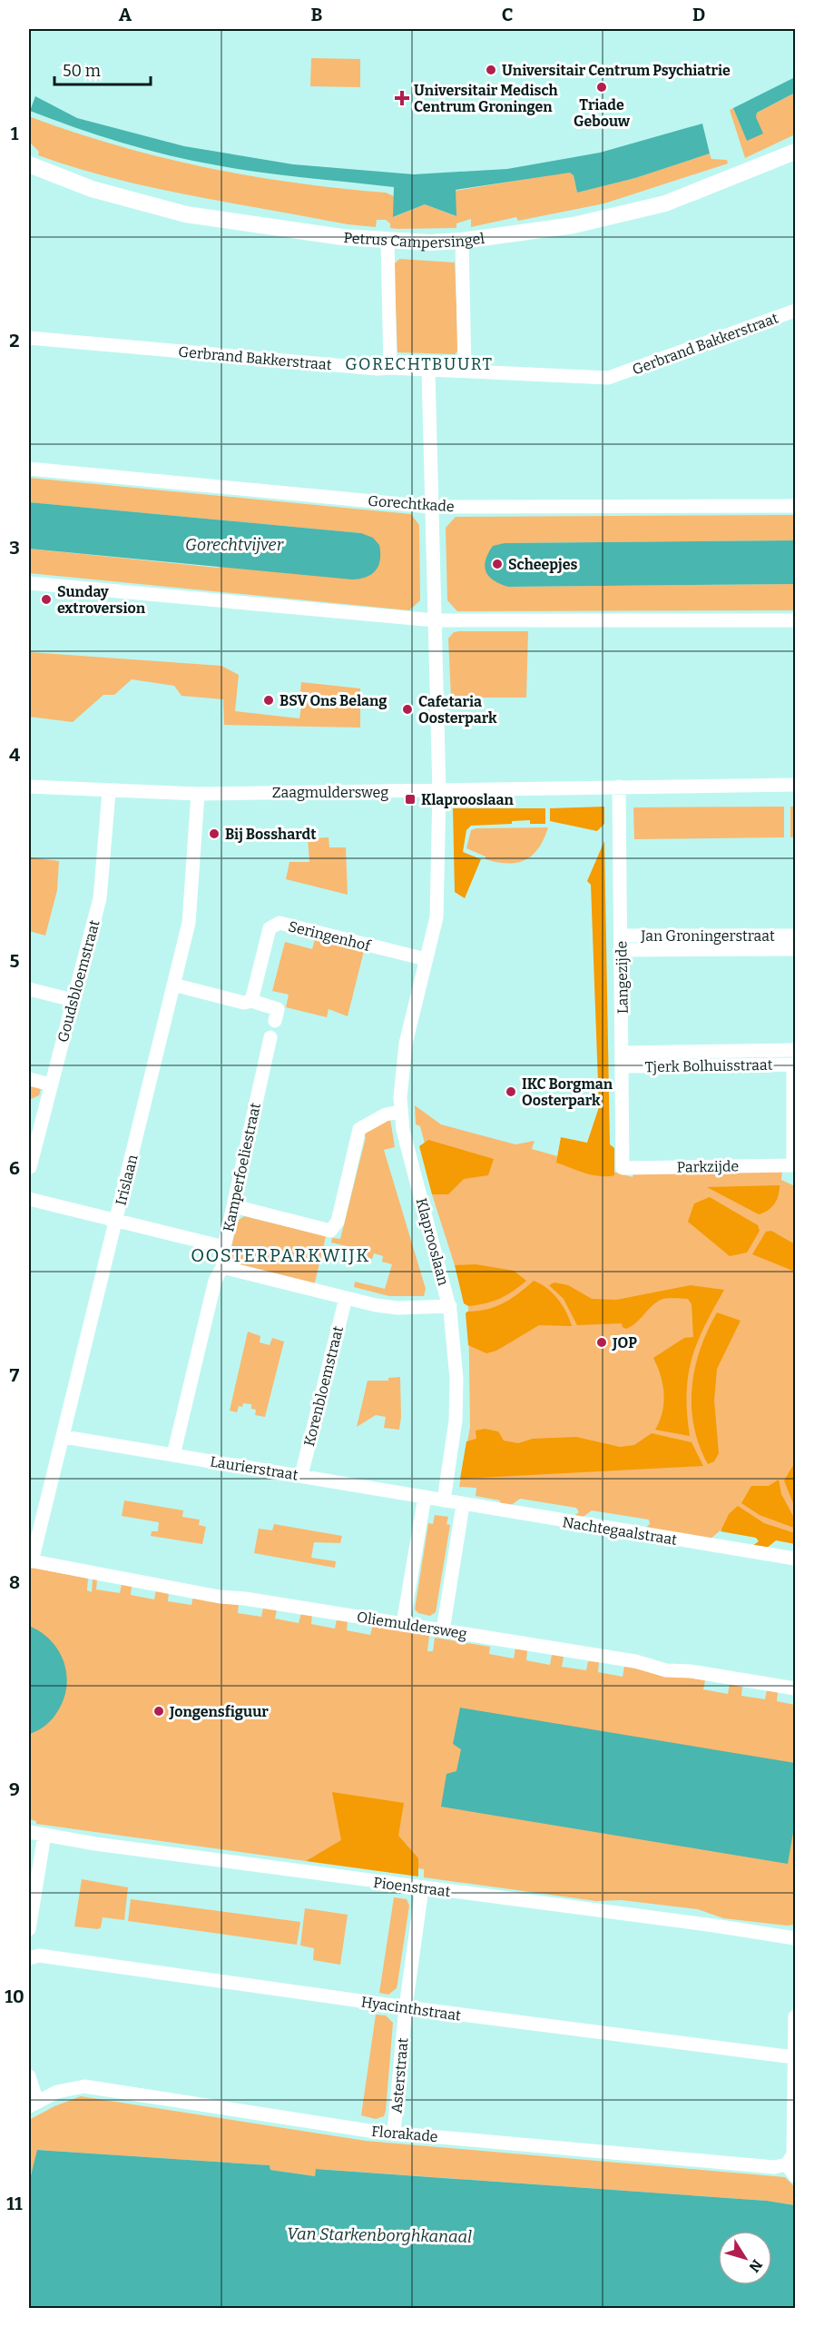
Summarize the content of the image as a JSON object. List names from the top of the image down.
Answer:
{
  "streets": {
    "main road": ["Petrus Campersingel"],
    "street": [
      "Gerbrand Bakkerstraat",
      "Gorechtkade",
      "Zaagmuldersweg",
      "Seringenhof",
      "Jan Groningerstraat",
      "Langezijde",
      "Goudsbloemstraat",
      "Tjerk Bolhuisstraat",
      "Parkzijde",
      "Kamperfoeliestraat",
      "Irislaan",
      "Klaprooslaan",
      "Korenbloemstraat",
      "Laurierstraat",
      "Nachtegaalstraat",
      "Oliemuldersweg",
      "Pioenstraat",
      "Hyacinthstraat",
      "Asterstraat",
      "Florakade"
    ]
  },
  "crossings": [
    ["Gerbrand Bakkerstraat", "Klaprooslaan"],
    ["Gorechtkade", "Klaprooslaan"],
    ["Zaagmuldersweg", "Langezijde"],
    ["Zaagmuldersweg", "Goudsbloemstraat"],
    ["Zaagmuldersweg", "Irislaan"],
    ["Zaagmuldersweg", "Klaprooslaan"],
    ["Seringenhof", "Klaprooslaan"],
    ["Jan Groningerstraat", "Langezijde"],
    ["Langezijde", "Tjerk Bolhuisstraat"],
    ["Langezijde", "Parkzijde"],
    ["Tjerk Bolhuisstraat", "Parkzijde"],
    ["Kamperfoeliestraat", "Laurierstraat"],
    ["Irislaan", "Laurierstraat"],
    ["Irislaan", "Oliemuldersweg"],
    ["Klaprooslaan", "Laurierstraat"],
    ["Klaprooslaan", "Nachtegaalstraat"],
    ["Korenbloemstraat", "Laurierstraat"],
    ["Laurierstraat", "Nachtegaalstraat"],
    ["Pioenstraat", "Asterstraat"],
    ["Hyacinthstraat", "Asterstraat"],
    ["Asterstraat", "Florakade"]
  ],
  "districts": ["GORECHTBUURT", "OOSTERPARKWIJK"],
  "water": ["Gorechtvijver", "Van Starkenborghkanaal"],
  "places": {
    "other": [
      "Universitair Centrum Psychiatrie",
      "Triade Gebouw",
      "Scheepjes",
      "Sunday extroversion",
      "BSV Ons Belang",
      "Cafetaria Oosterpark",
      "Bij Bosshardt",
      "IKC Borgman Oosterpark",
      "JOP",
      "Jongensfiguur"
    ],
    "health": ["Universitair Medisch Centrum Groningen"],
    "transit": ["Klaprooslaan"]
  },
  "scale_bar": "50 m",
  "north": "bottom right",
  "grid": {
    "columns": [
      "A",
      "B",
      "C",
      "D"
    ],
    "rows": [
      "1",
      "2",
      "3",
      "4",
      "5",
      "6",
      "7",
      "8",
      "9",
      "10",
      "11"
    ]
  }
}
